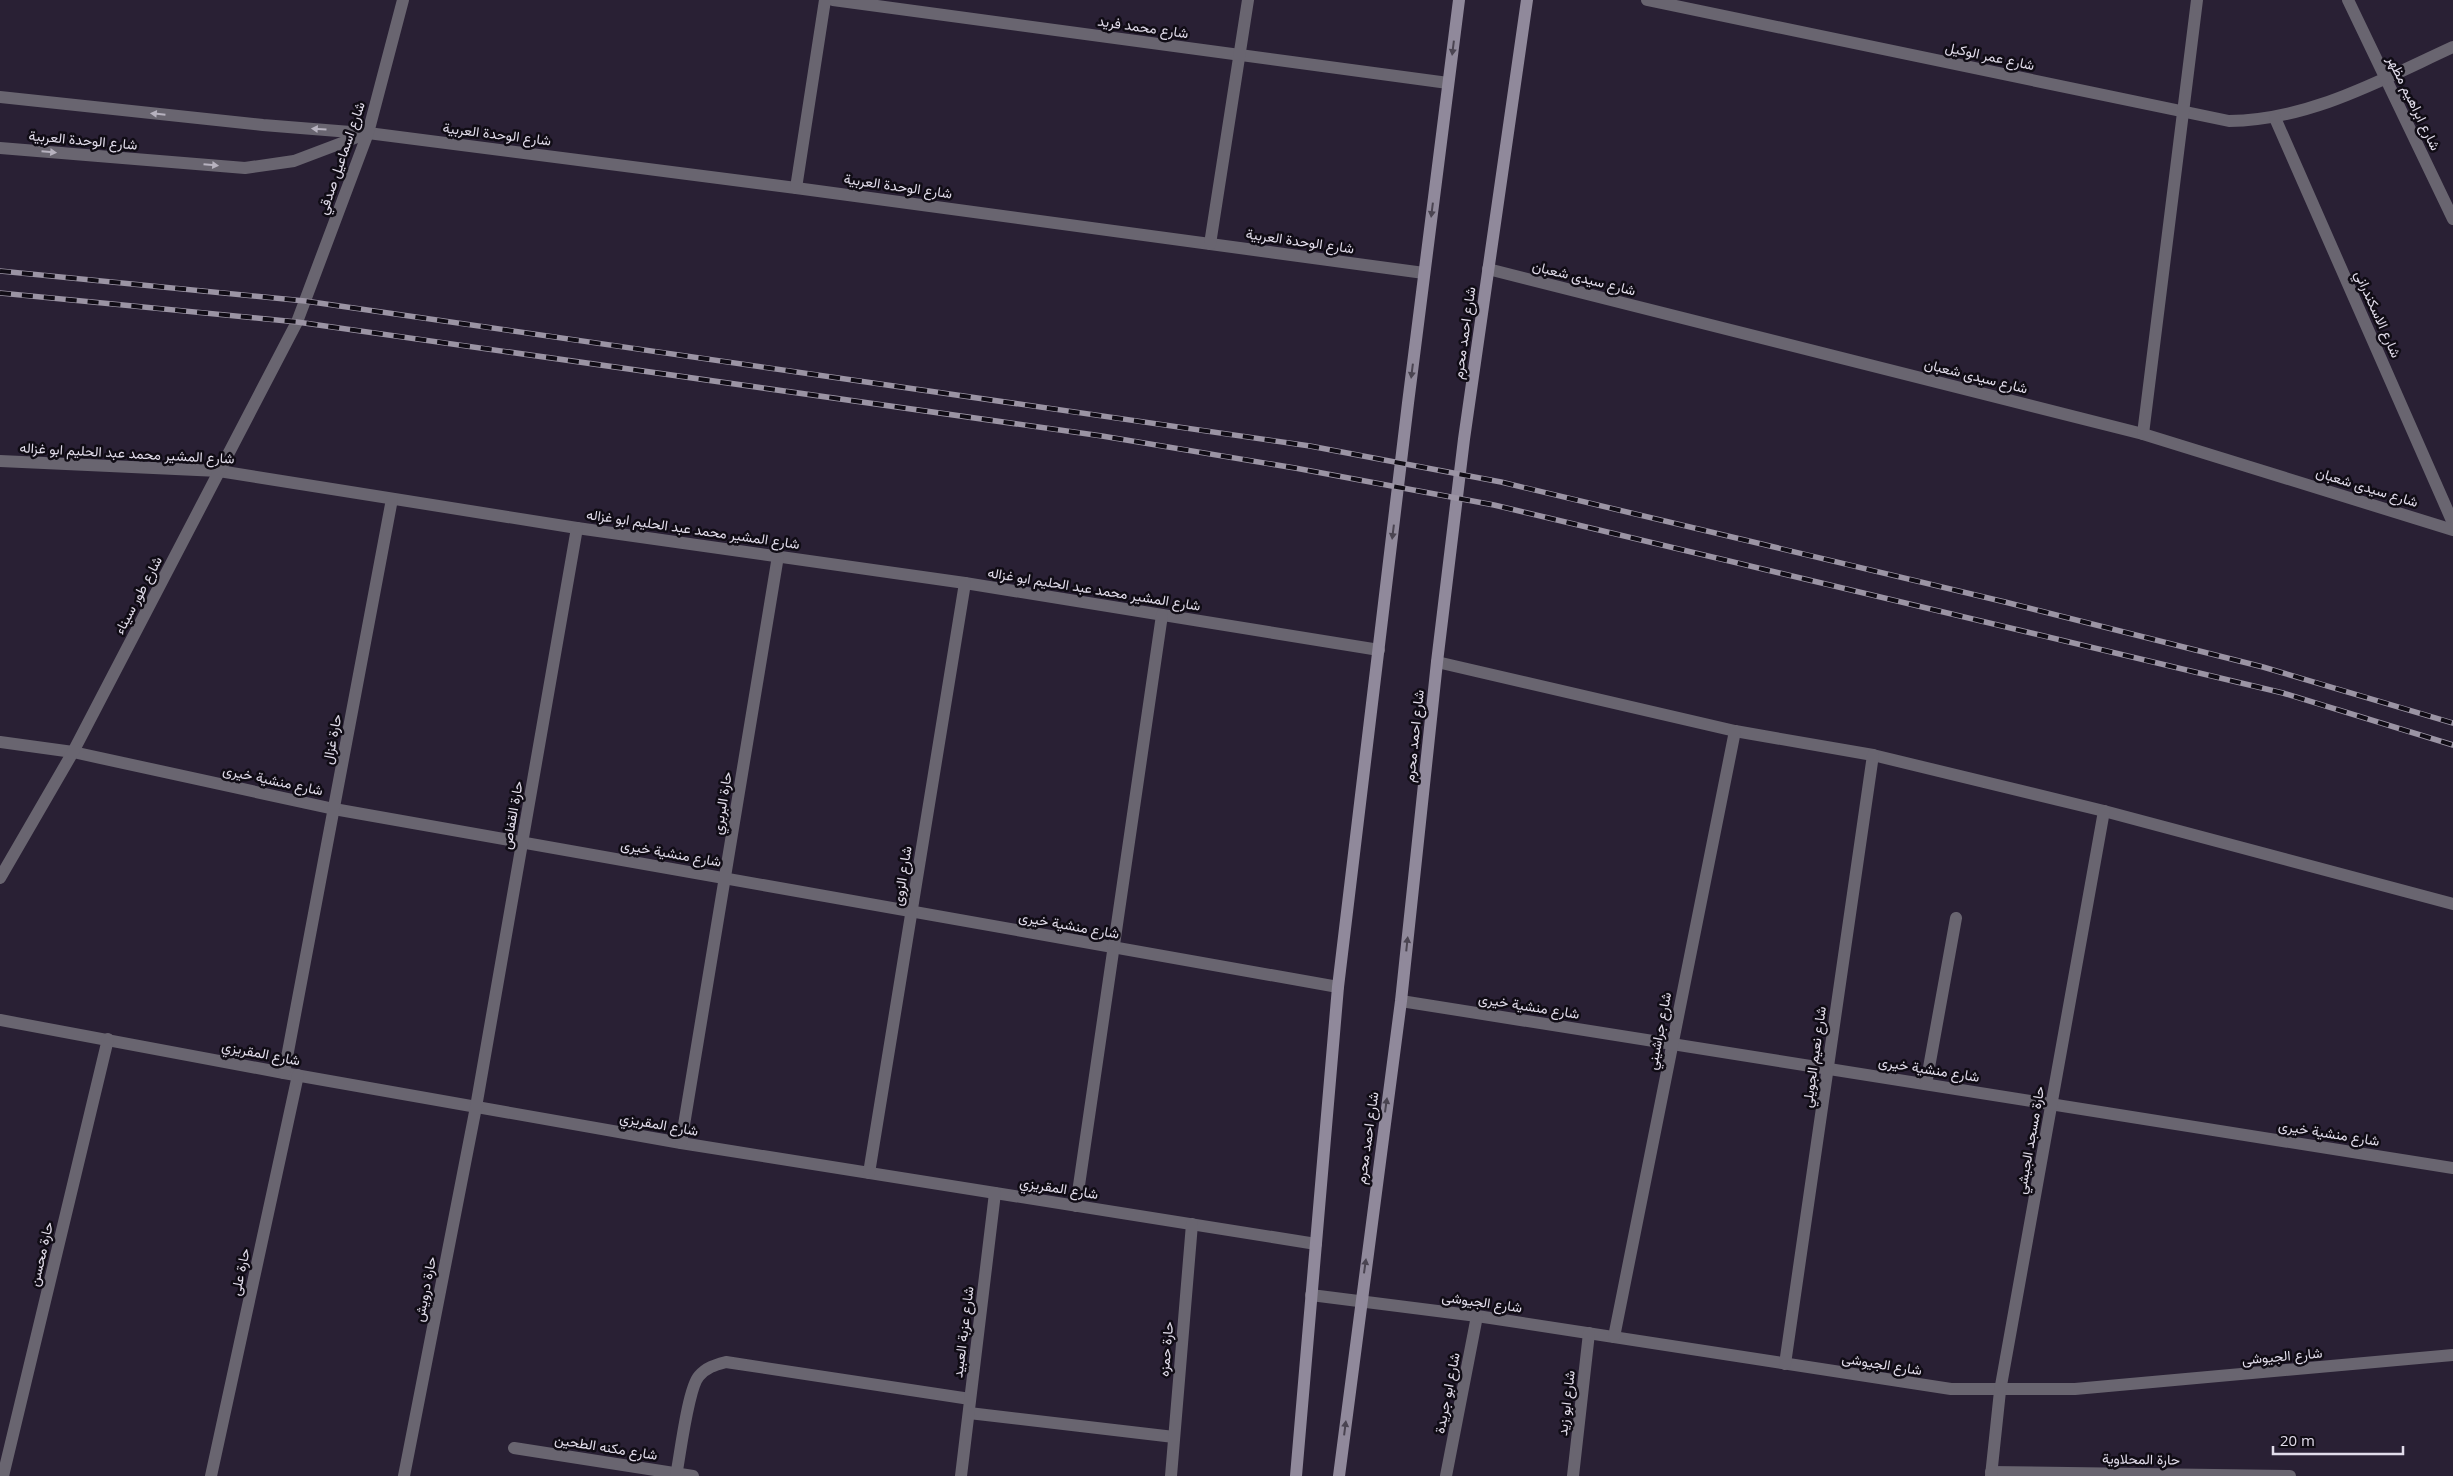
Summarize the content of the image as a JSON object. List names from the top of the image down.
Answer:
{
  "streets": {
    "main road": ["شارع احمد محرم"],
    "street": [
      "شارع محمد فريد",
      "شارع عمر الوكيل",
      "شارع ابراهيم مظهر",
      "شارع الوحدة العربية",
      "شارع اسماعيل صدقي",
      "شارع سيدى شعبان",
      "شارع الاسكندراني",
      "شارع المشير محمد عبد الحليم ابو غزاله",
      "شارع طور سيناء",
      "حارة غزال",
      "شارع منشية خيرى",
      "حارة البربري",
      "حارة القفاص",
      "شارع الزوى",
      "شارع جراشيني",
      "شارع المقريزي",
      "شارع نعيم الجويلي",
      "حارة مسجد الجيشي",
      "حارة محسن",
      "حارة على",
      "حارة درويش",
      "شارع الجيوشى",
      "شارع عزبة العبيد",
      "حارة حمزه",
      "شارع ابو جريدة",
      "شارع ابو زيد",
      "شارع مكنه الطحين",
      "حارة المحلاوية"
    ]
  },
  "crossings": [
    ["شارع عمر الوكيل", "شارع ابراهيم مظهر"],
    ["شارع عمر الوكيل", "شارع الاسكندراني"],
    ["شارع الوحدة العربية", "شارع اسماعيل صدقي"],
    ["شارع اسماعيل صدقي", "شارع طور سيناء"],
    ["شارع سيدى شعبان", "شارع احمد محرم"],
    ["شارع احمد محرم", "شارع منشية خيرى"],
    ["شارع احمد محرم", "شارع الجيوشى"],
    ["شارع المشير محمد عبد الحليم ابو غزاله", "شارع طور سيناء"],
    ["شارع المشير محمد عبد الحليم ابو غزاله", "حارة غزال"],
    ["شارع المشير محمد عبد الحليم ابو غزاله", "حارة البربري"],
    ["شارع المشير محمد عبد الحليم ابو غزاله", "حارة القفاص"],
    ["شارع المشير محمد عبد الحليم ابو غزاله", "شارع الزوى"],
    ["شارع طور سيناء", "شارع منشية خيرى"],
    ["حارة غزال", "شارع منشية خيرى"],
    ["حارة غزال", "شارع المقريزي"],
    ["شارع منشية خيرى", "حارة البربري"],
    ["شارع منشية خيرى", "حارة القفاص"],
    ["شارع منشية خيرى", "شارع الزوى"],
    ["شارع منشية خيرى", "شارع جراشيني"],
    ["شارع منشية خيرى", "شارع نعيم الجويلي"],
    ["شارع منشية خيرى", "حارة مسجد الجيشي"],
    ["حارة البربري", "شارع المقريزي"],
    ["حارة القفاص", "شارع المقريزي"],
    ["حارة القفاص", "حارة درويش"],
    ["شارع الزوى", "شارع المقريزي"],
    ["شارع جراشيني", "شارع الجيوشى"],
    ["شارع المقريزي", "حارة محسن"],
    ["شارع المقريزي", "حارة على"],
    ["شارع المقريزي", "حارة درويش"],
    ["شارع المقريزي", "شارع عزبة العبيد"],
    ["شارع المقريزي", "حارة حمزه"],
    ["شارع نعيم الجويلي", "شارع الجيوشى"],
    ["حارة مسجد الجيشي", "شارع الجيوشى"],
    ["حارة مسجد الجيشي", "حارة المحلاوية"],
    ["شارع الجيوشى", "شارع ابو جريدة"],
    ["شارع الجيوشى", "شارع ابو زيد"]
  ],
  "scale_bar": "20 m"
}
